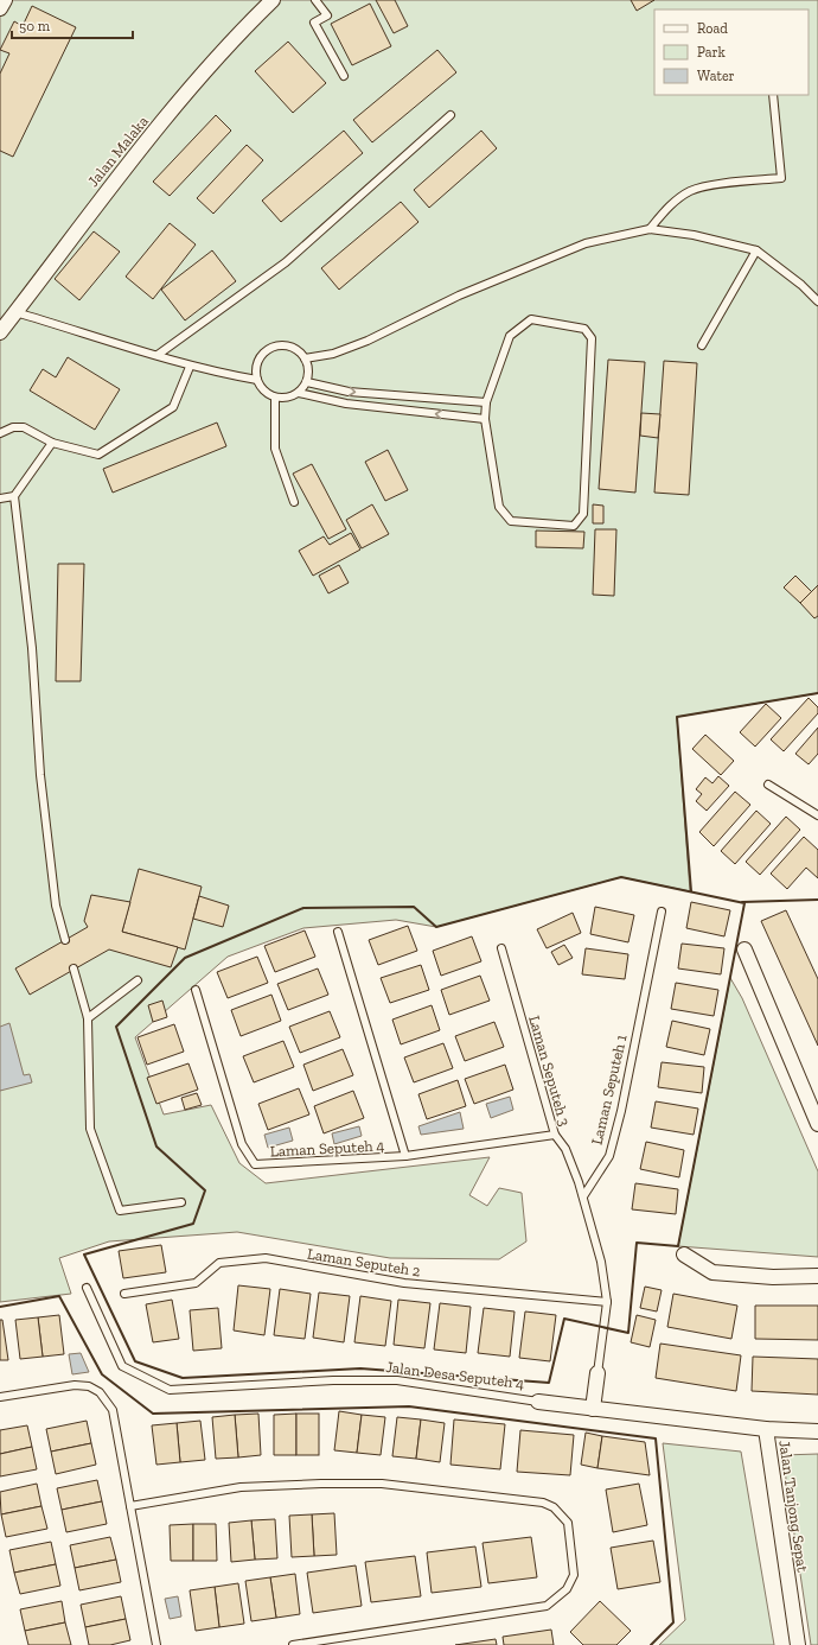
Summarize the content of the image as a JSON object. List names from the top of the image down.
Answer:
{
  "streets": {
    "street": ["Jalan Malaka", "Jalan Desa Seputeh 4", "Jalan Tanjong Sepat"],
    "lane": [
      "Laman Seputeh 3",
      "Laman Seputeh 1",
      "Laman Seputeh 4",
      "Laman Seputeh 2"
    ]
  },
  "crossings": [
    ["Laman Seputeh 3", "Laman Seputeh 1"],
    ["Laman Seputeh 3", "Laman Seputeh 4"],
    ["Jalan Desa Seputeh 4", "Jalan Tanjong Sepat"]
  ],
  "legend": ["Road", "Park", "Water"],
  "scale_bar": "50 m"
}
